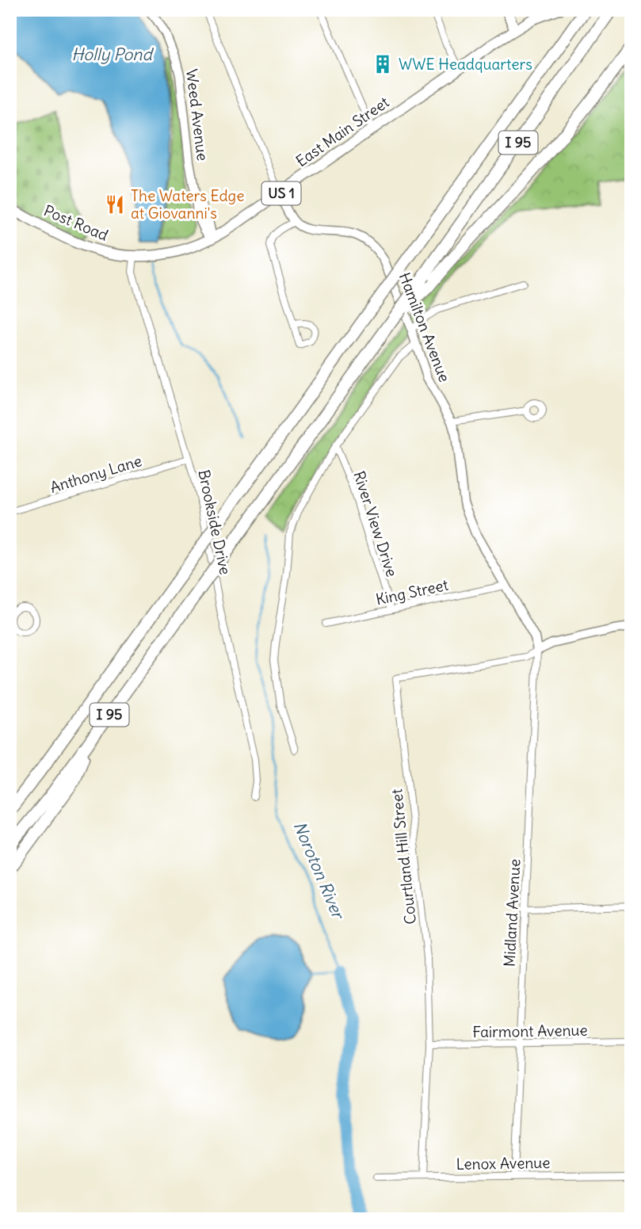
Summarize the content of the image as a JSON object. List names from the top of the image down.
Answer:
{
  "streets": {
    "highway": ["I 95"],
    "main road": ["East Main Street", "US 1", "Post Road"],
    "street": [
      "Weed Avenue",
      "Hamilton Avenue",
      "Anthony Lane",
      "Brookside Drive",
      "River View Drive",
      "King Street",
      "Courtland Hill Street",
      "Midland Avenue",
      "Fairmont Avenue",
      "Lenox Avenue"
    ]
  },
  "crossings": [
    ["Weed Avenue", "East Main Street"],
    ["East Main Street", "Post Road"],
    ["East Main Street", "Brookside Drive"],
    ["Post Road", "Brookside Drive"],
    ["Hamilton Avenue", "King Street"],
    ["Hamilton Avenue", "Courtland Hill Street"],
    ["Hamilton Avenue", "Midland Avenue"],
    ["Anthony Lane", "Brookside Drive"],
    ["River View Drive", "King Street"],
    ["Courtland Hill Street", "Midland Avenue"],
    ["Courtland Hill Street", "Fairmont Avenue"],
    ["Courtland Hill Street", "Lenox Avenue"],
    ["Midland Avenue", "Fairmont Avenue"],
    ["Midland Avenue", "Lenox Avenue"]
  ],
  "water": ["Holly Pond", "Noroton River"],
  "places": {
    "building": ["WWE Headquarters"],
    "restaurant": ["The Waters Edge at Giovanni's"]
  }
}
